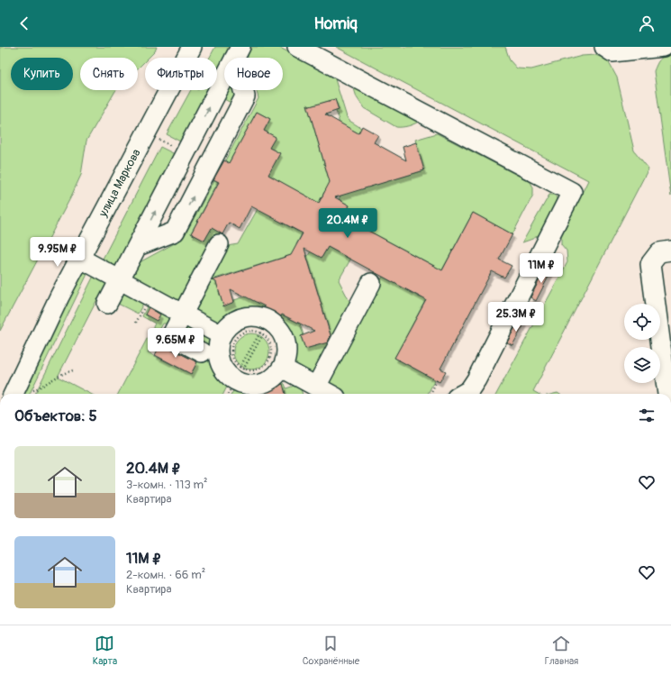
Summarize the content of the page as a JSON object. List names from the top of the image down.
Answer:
{
  "streets": {
    "street": ["улица Маркова"]
  },
  "page": {
    "header": "Homiq",
    "chip": [
      "Купить",
      "Снять",
      "Фильтры",
      "Новое"
    ],
    "price": [
      "20.4M ₽",
      "9.95M ₽",
      "11M ₽",
      "25.3M ₽",
      "9.65M ₽"
    ],
    "heading": "Объектов: 5",
    "list": [
      {
        "name": "20.4M ₽",
        "note": "3-комн. · 113 m² · Квартира"
      },
      {
        "name": "11M ₽",
        "note": "2-комн. · 66 m² · Квартира"
      }
    ],
    "tabs": ["Карта", "Сохранённые", "Главная"]
  }
}
